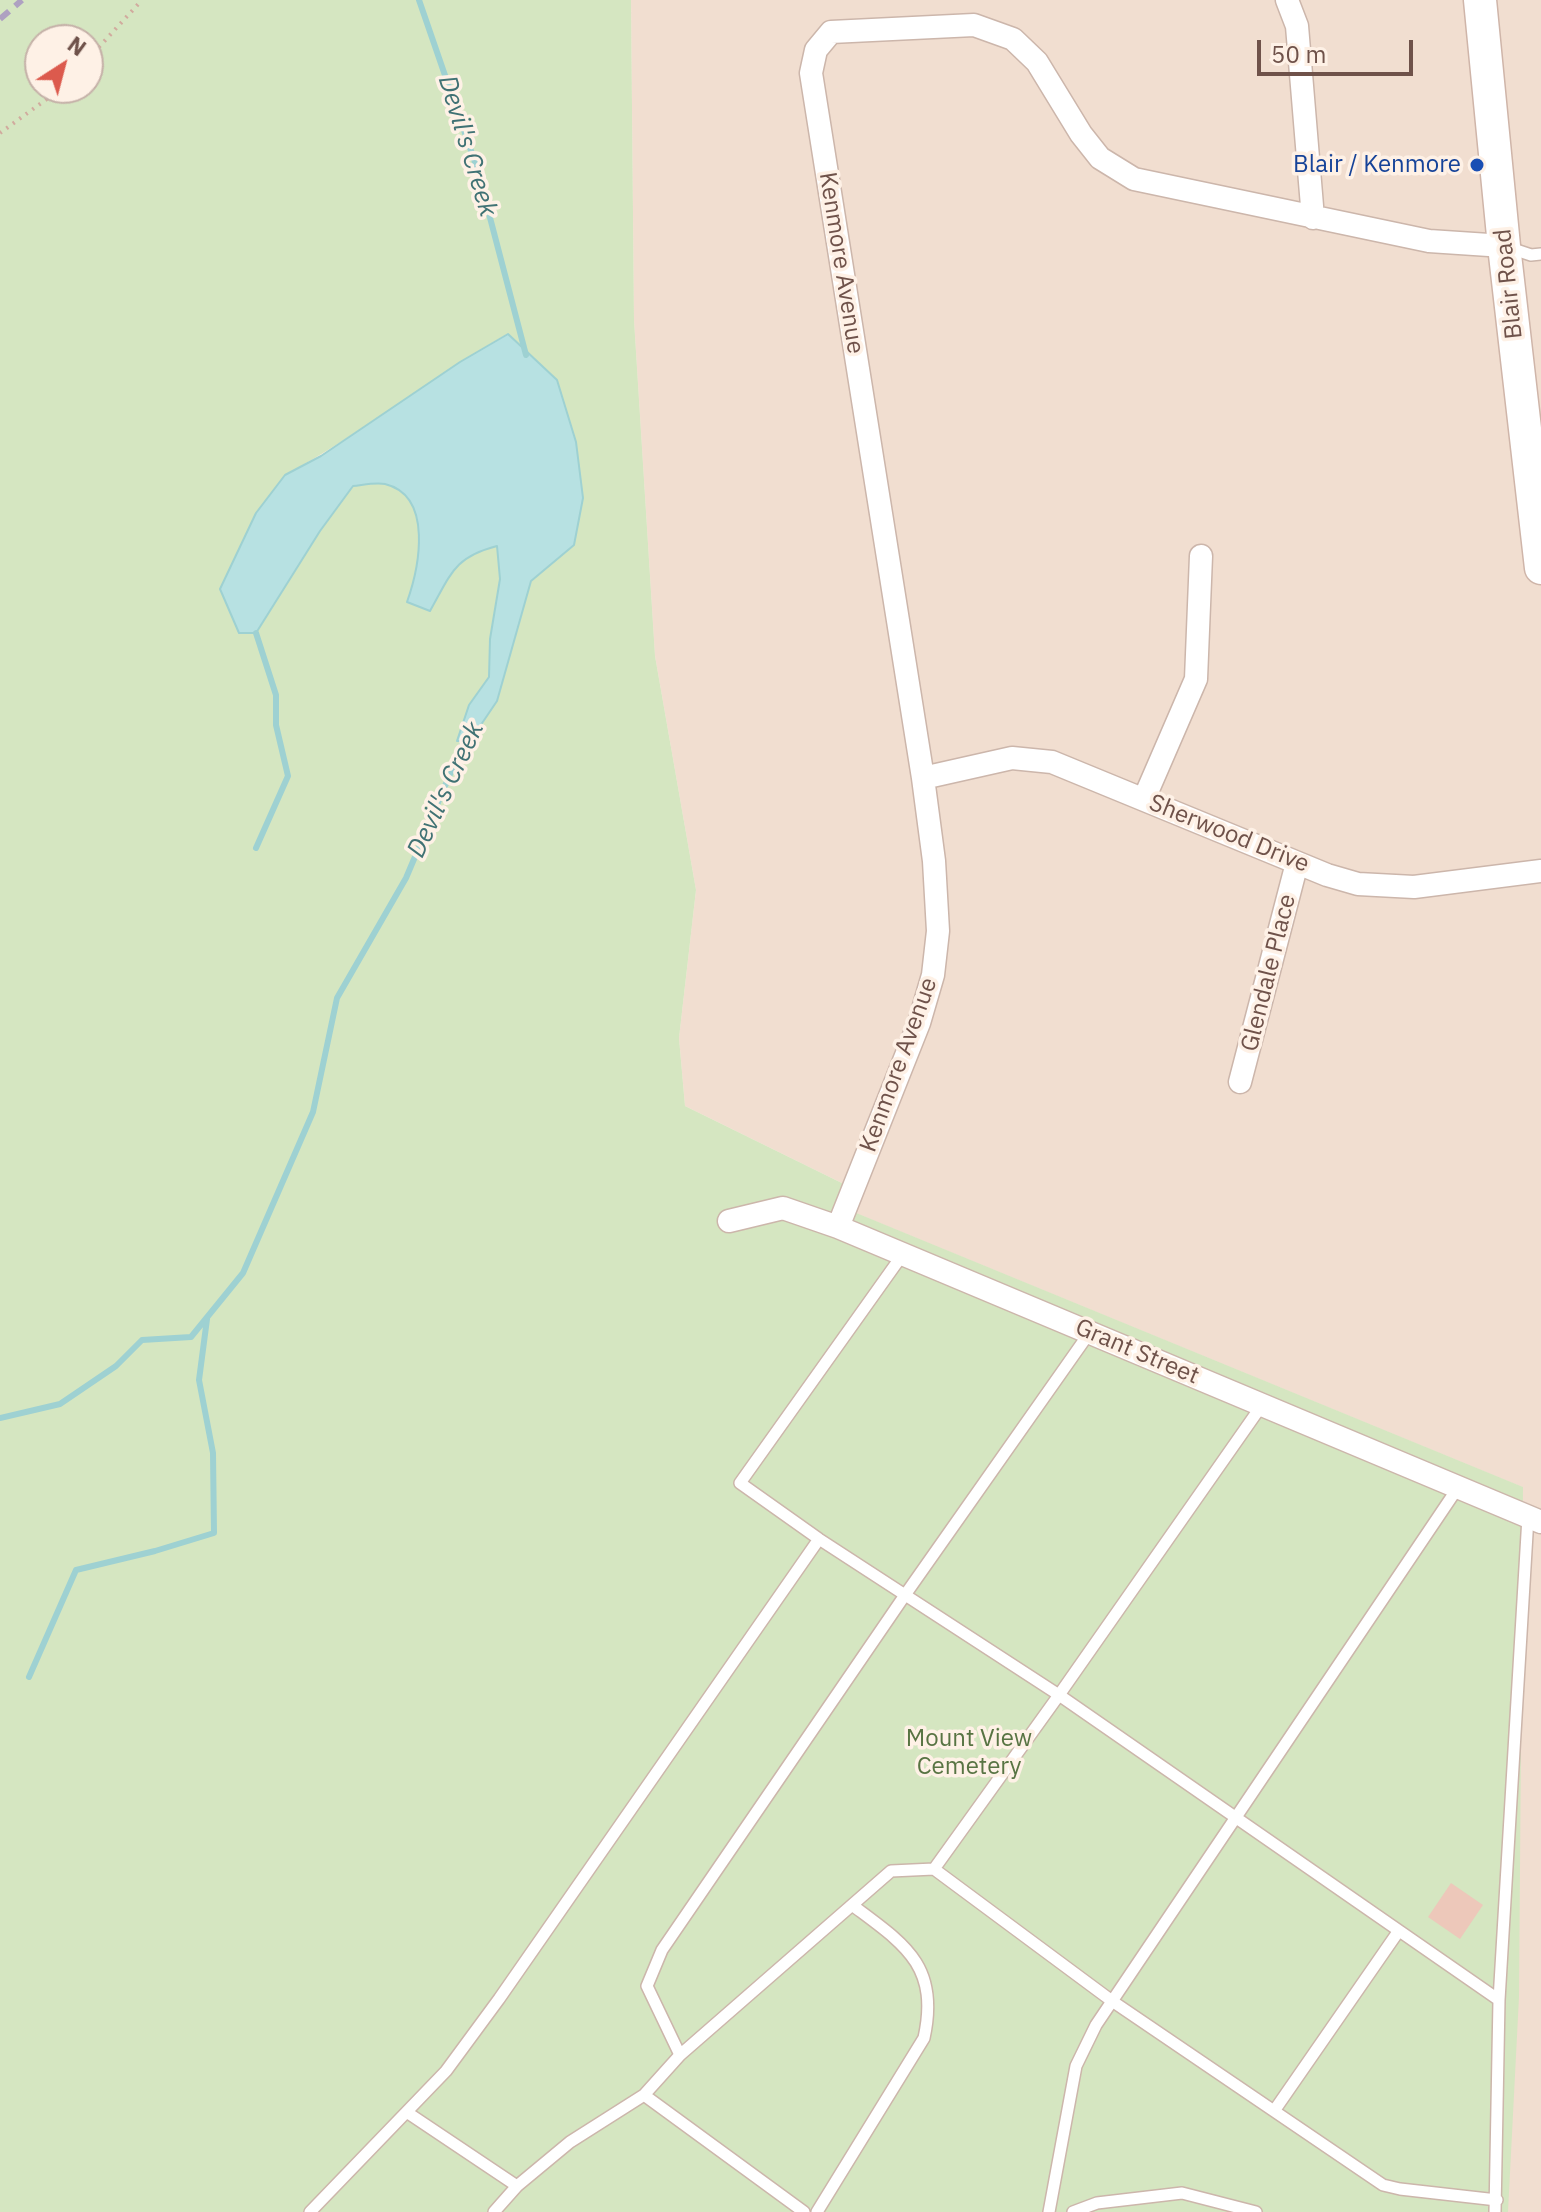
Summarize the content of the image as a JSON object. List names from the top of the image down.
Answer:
{
  "streets": {
    "street": [
      "Kenmore Avenue",
      "Blair Road",
      "Sherwood Drive",
      "Glendale Place",
      "Grant Street"
    ]
  },
  "crossings": [
    ["Kenmore Avenue", "Blair Road"],
    ["Kenmore Avenue", "Sherwood Drive"],
    ["Kenmore Avenue", "Grant Street"],
    ["Sherwood Drive", "Glendale Place"]
  ],
  "water": ["Devil's Creek"],
  "parks": ["Mount View Cemetery"],
  "places": ["Blair / Kenmore"],
  "scale_bar": "50 m",
  "north": "top right"
}
